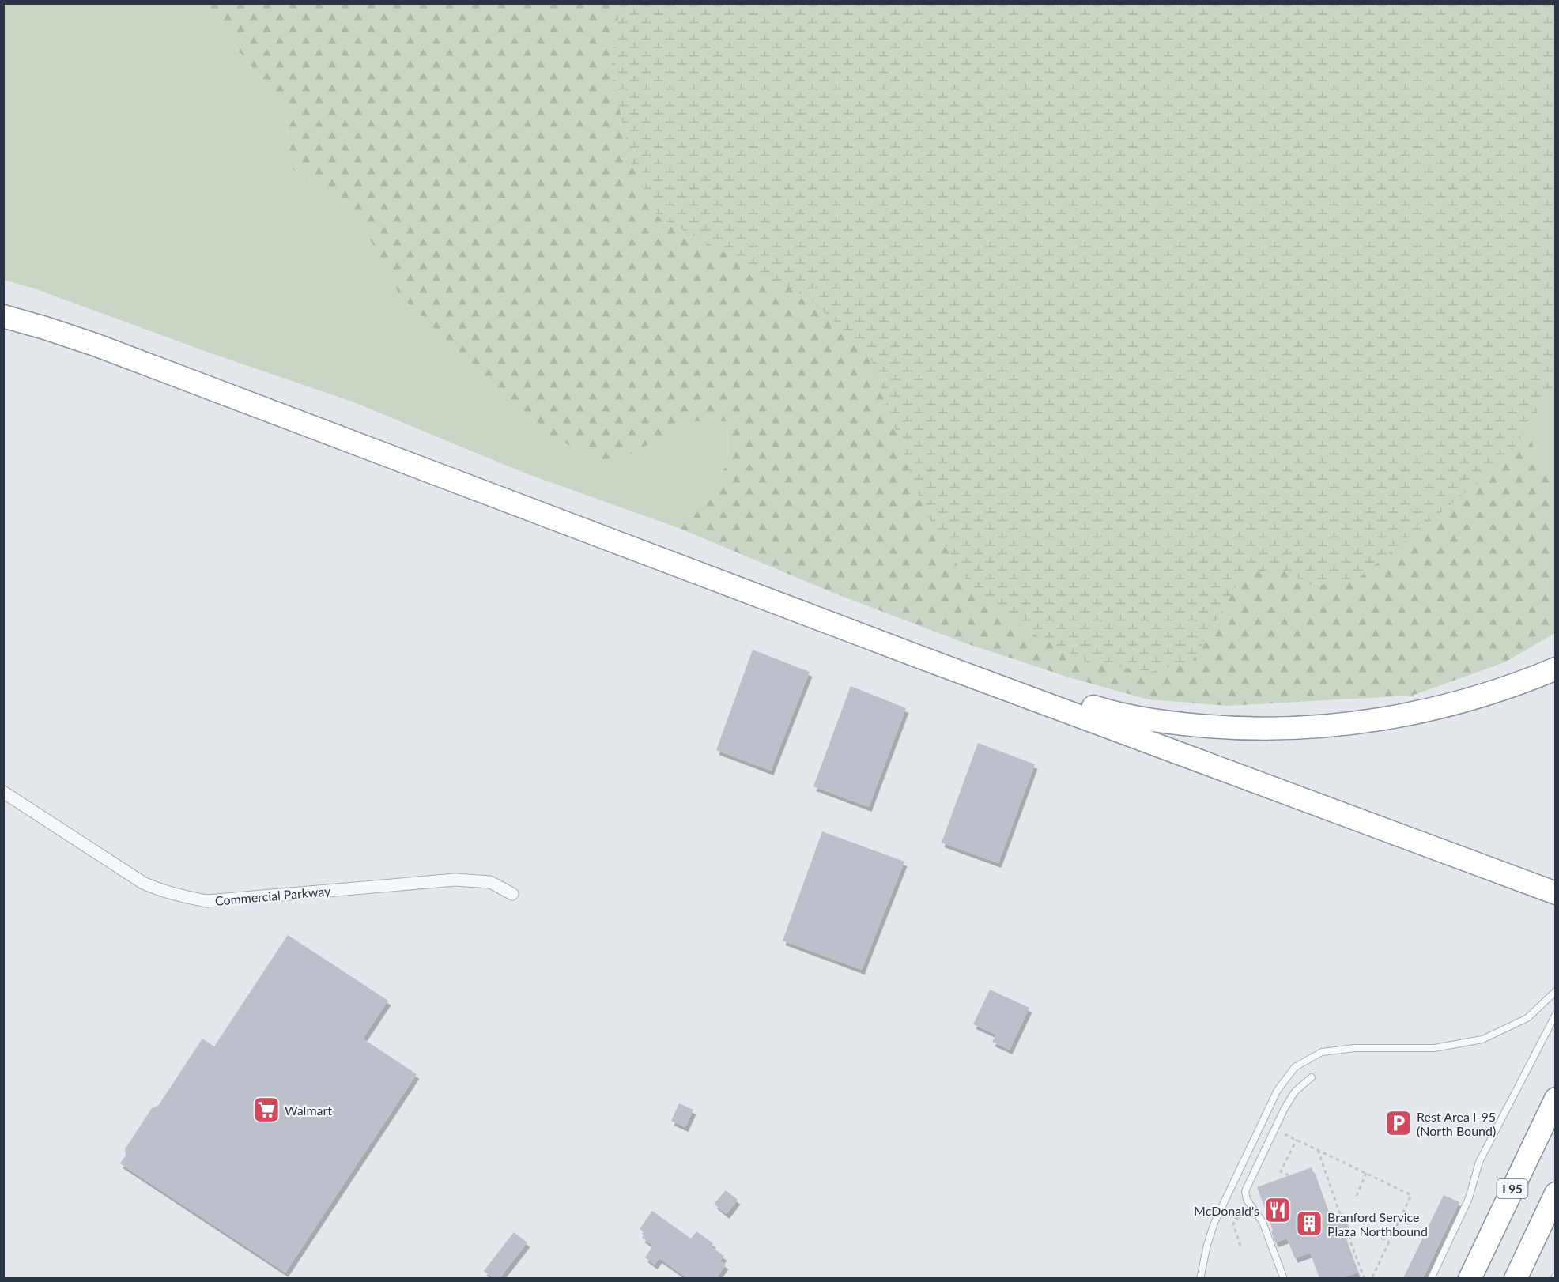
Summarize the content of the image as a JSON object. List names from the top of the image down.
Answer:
{
  "streets": {
    "highway": ["I 95"],
    "street": ["Commercial Parkway"]
  },
  "places": {
    "supermarket": ["Walmart"],
    "parking": ["Rest Area I-95 (North Bound)"],
    "restaurant": ["McDonald's"],
    "building": ["Branford Service Plaza Northbound"]
  }
}
